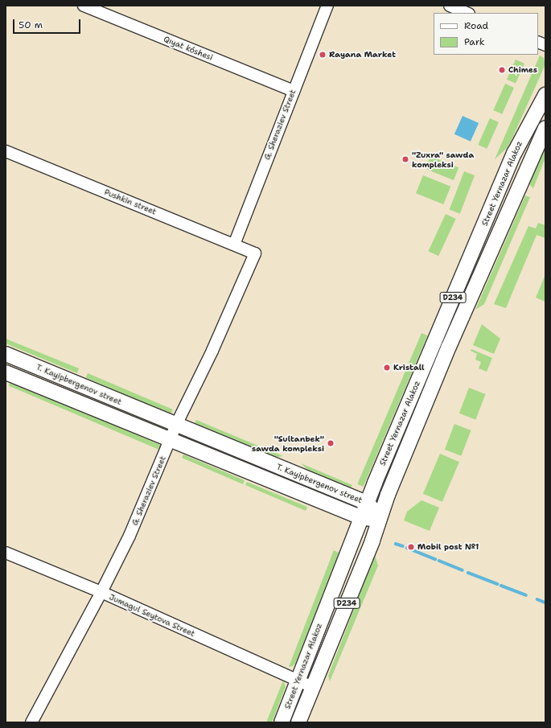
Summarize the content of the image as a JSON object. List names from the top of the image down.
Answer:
{
  "streets": {
    "main road": ["Street Yernazar Alakoz", "D234", "T. Kayipbergenov street"],
    "street": [
      "Qıyat kóshesi",
      "G. Sheraziev Street",
      "Pushkin street",
      "Jumagul Seytova Street"
    ]
  },
  "crossings": [
    ["Qıyat kóshesi", "G. Sheraziev Street"],
    ["G. Sheraziev Street", "Pushkin street"],
    ["G. Sheraziev Street", "T. Kayipbergenov street"],
    ["G. Sheraziev Street", "Jumagul Seytova Street"],
    ["Street Yernazar Alakoz", "T. Kayipbergenov street"],
    ["Street Yernazar Alakoz", "Jumagul Seytova Street"]
  ],
  "places": [
    "Rayana Market",
    "Chimes",
    "\"Zuxra\" sawda kompleksi",
    "Kristall",
    "\"Sultanbek\" sawda kompleksi",
    "Mobil post №1"
  ],
  "legend": ["Road", "Park"],
  "scale_bar": "50 m"
}
